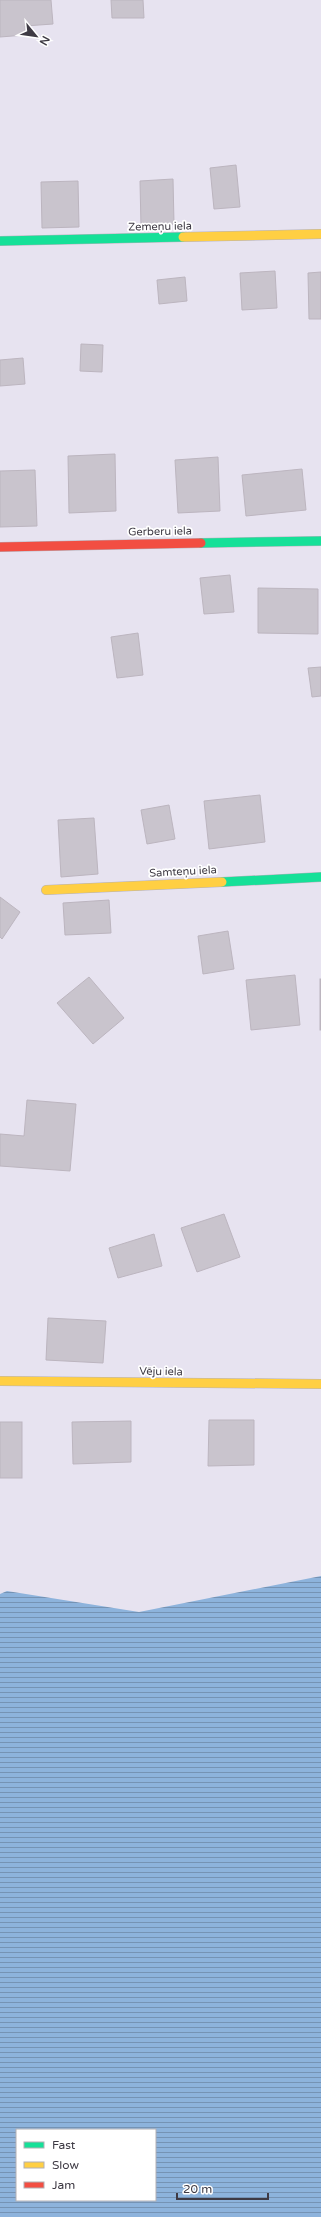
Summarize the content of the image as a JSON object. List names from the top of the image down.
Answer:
{
  "streets": {
    "street": [
      "Zemeņu iela",
      "Gerberu iela",
      "Samteņu iela",
      "Vēju iela"
    ]
  },
  "legend": ["Fast", "Slow", "Jam"],
  "scale_bar": "20 m",
  "north": "bottom right"
}
